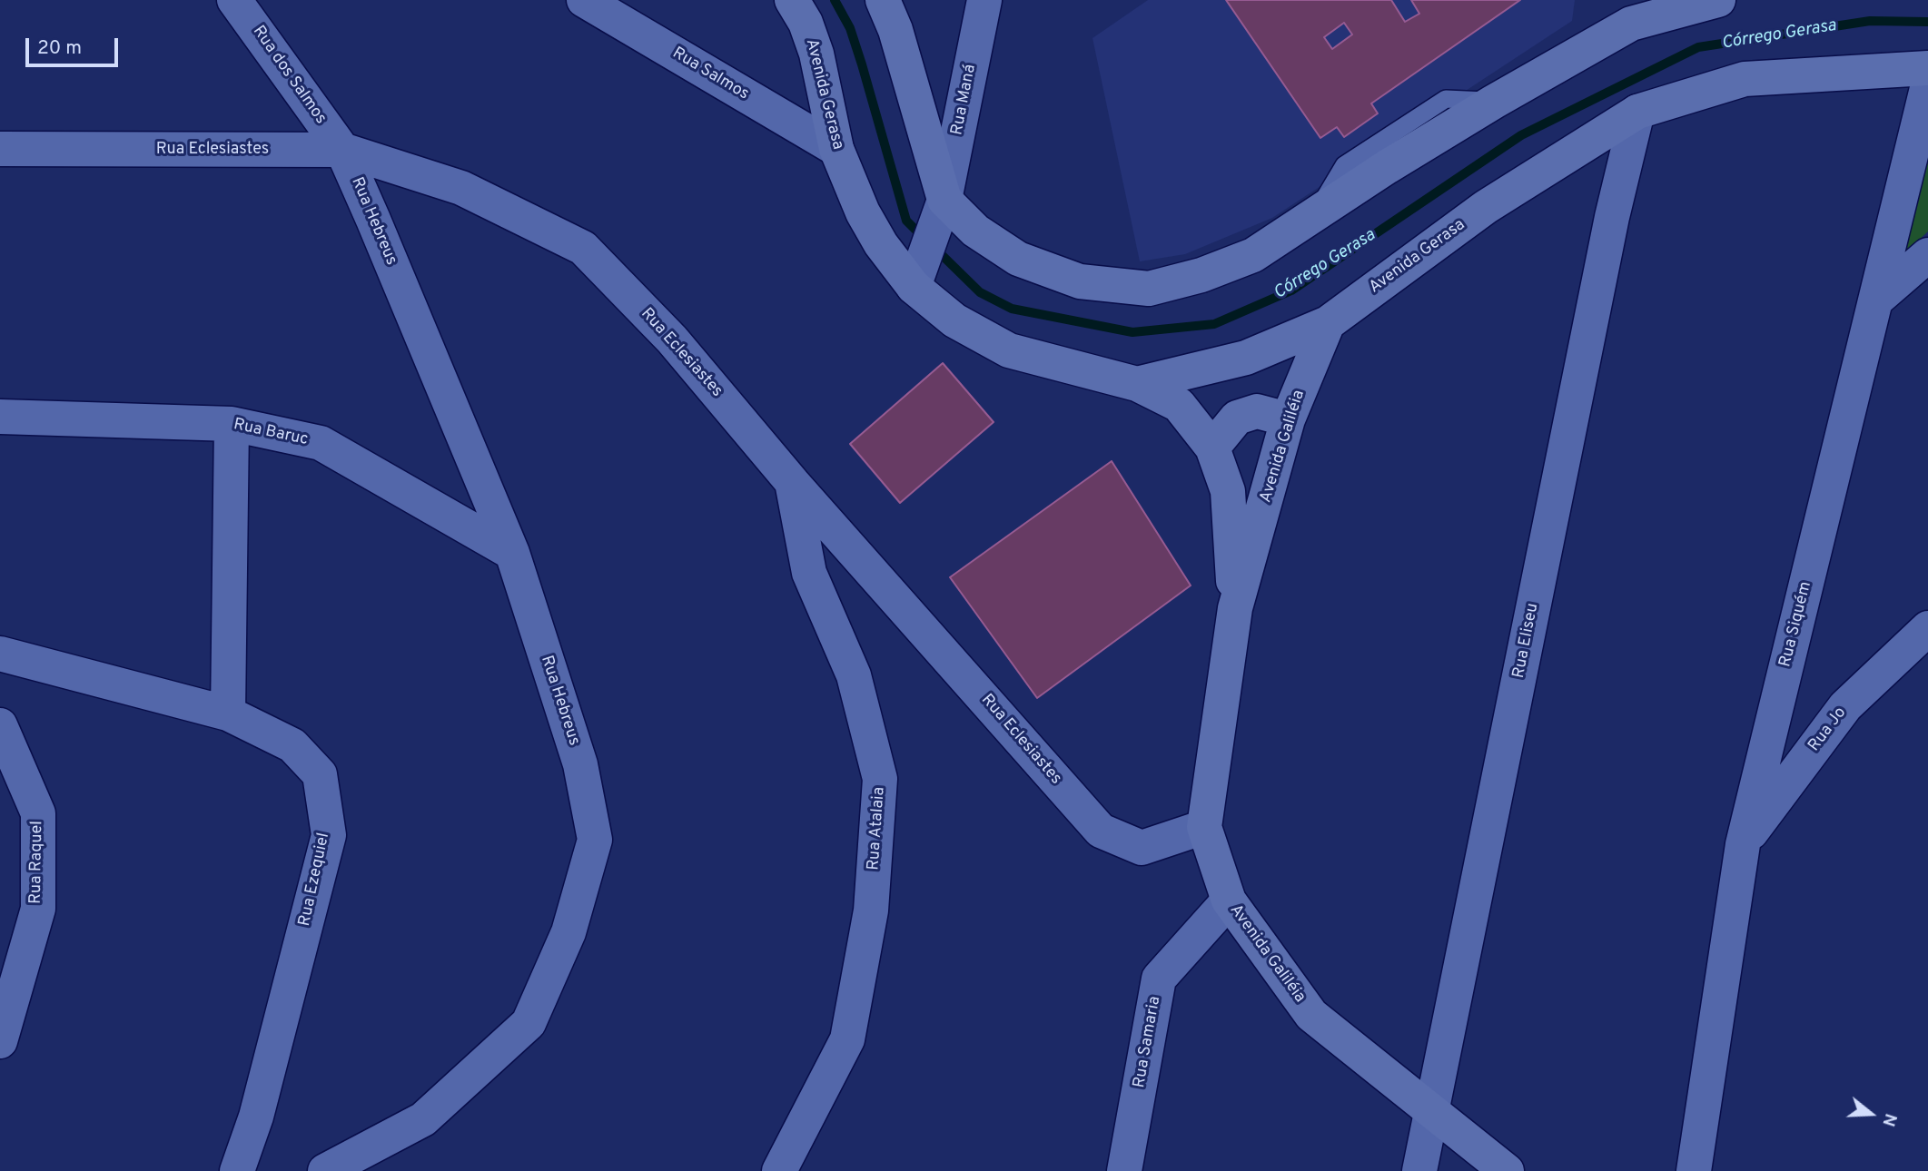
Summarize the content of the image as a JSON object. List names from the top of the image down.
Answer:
{
  "streets": {
    "main road": ["Avenida Gerasa", "Avenida Galiléia"],
    "street": [
      "Rua Salmos",
      "Rua dos Salmos",
      "Rua Maná",
      "Rua Eclesiastes",
      "Rua Hebreus",
      "Rua Baruc",
      "Rua Siquém",
      "Rua Eliseu",
      "Rua Jo",
      "Rua Atalaia",
      "Rua Raquel",
      "Rua Ezequiel",
      "Rua Samaria"
    ]
  },
  "crossings": [
    ["Rua Salmos", "Avenida Gerasa"],
    ["Rua dos Salmos", "Rua Eclesiastes"],
    ["Rua dos Salmos", "Rua Hebreus"],
    ["Avenida Gerasa", "Avenida Galiléia"],
    ["Avenida Gerasa", "Rua Eliseu"],
    ["Rua Eclesiastes", "Rua Hebreus"],
    ["Rua Eclesiastes", "Avenida Galiléia"],
    ["Rua Eclesiastes", "Rua Atalaia"],
    ["Rua Hebreus", "Rua Baruc"],
    ["Avenida Galiléia", "Rua Eliseu"],
    ["Avenida Galiléia", "Rua Samaria"],
    ["Rua Siquém", "Rua Jo"]
  ],
  "water": ["Córrego Gerasa"],
  "scale_bar": "20 m",
  "north": "right"
}
